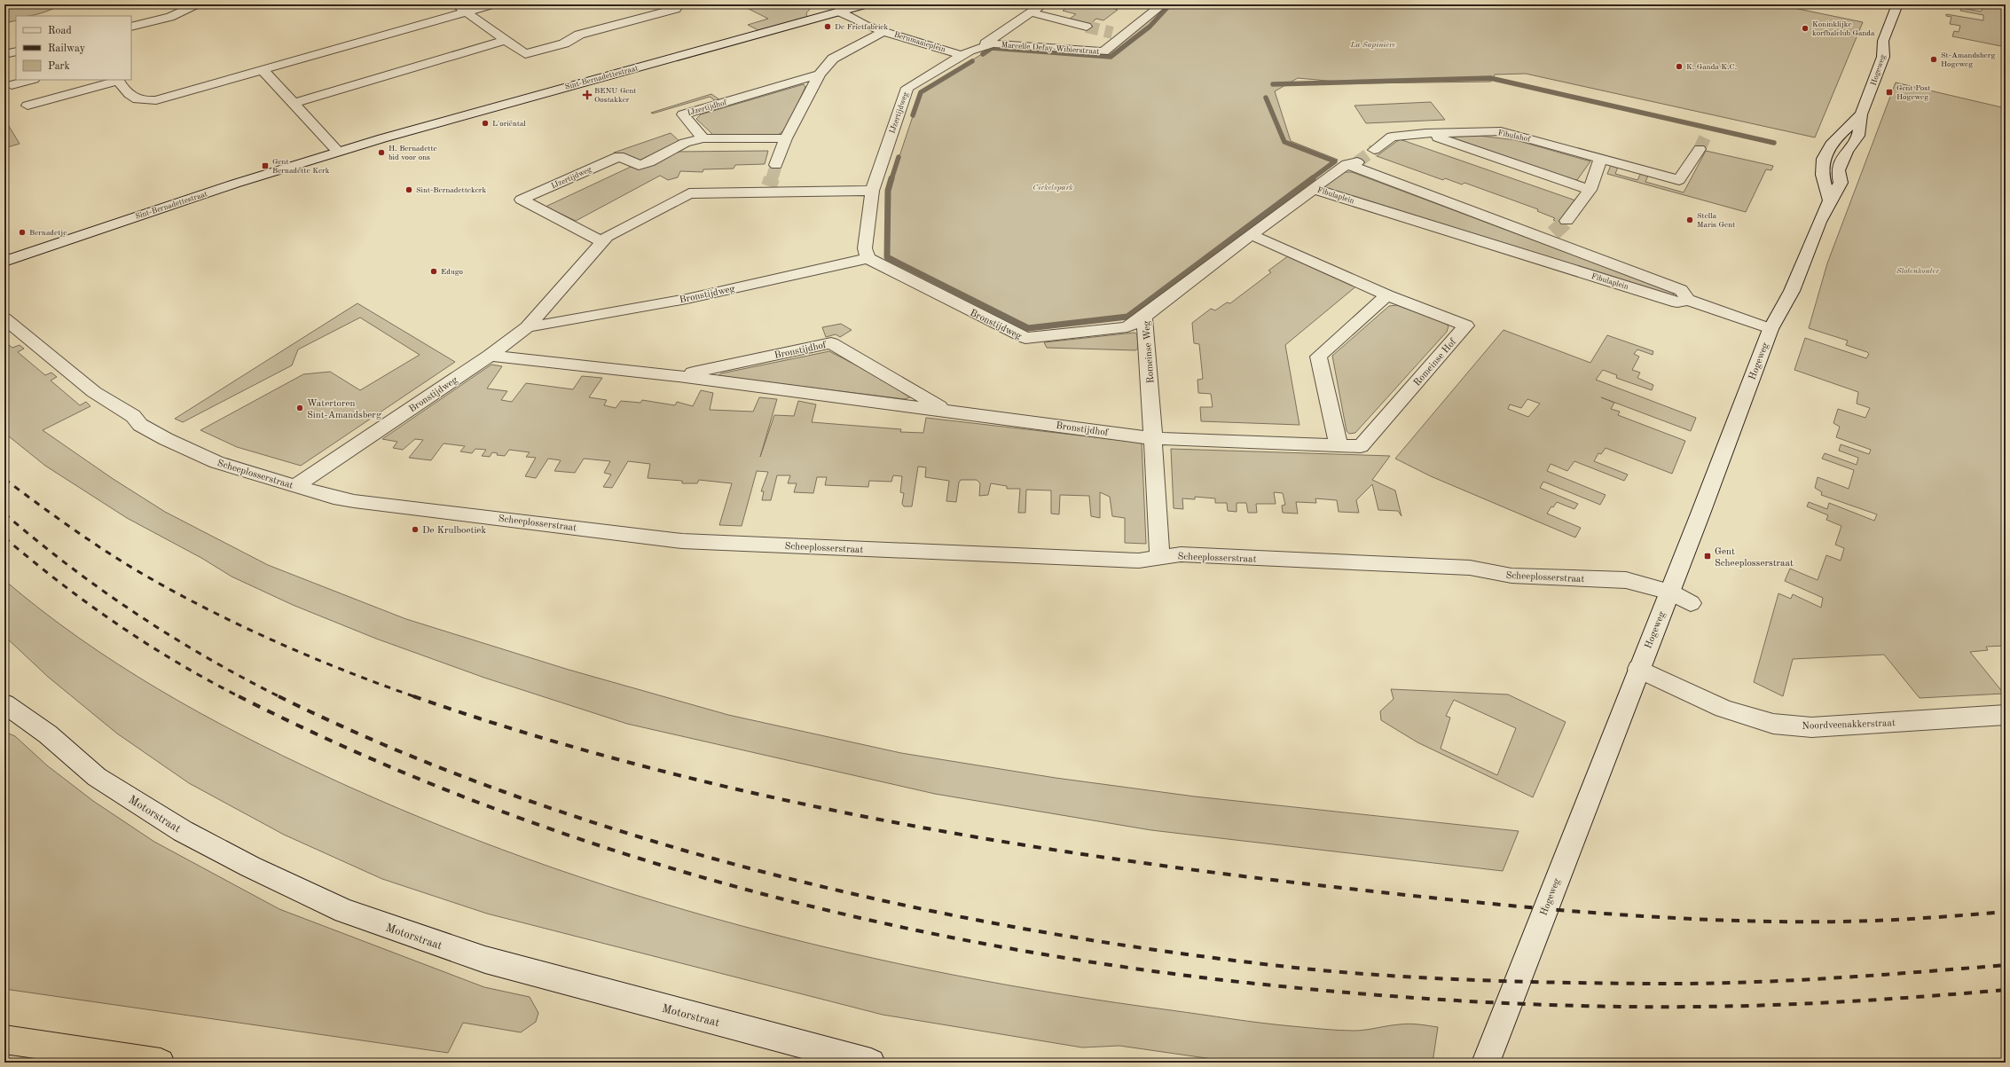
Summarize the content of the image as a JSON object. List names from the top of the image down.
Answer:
{
  "streets": {
    "street": [
      "Bernmaaieplein",
      "Marcelle Defay-Wibierstraat",
      "Hogeweg",
      "Sint-Bernadettestraat",
      "IJzertijdhof",
      "IJzertijdweg",
      "Fibulahof",
      "Fibulaplein",
      "Bronstijdweg",
      "Bronstijdhof",
      "Romeinse Weg",
      "Romeinse Hof",
      "Scheeplosserstraat",
      "Noordveenakkerstraat",
      "Motorstraat"
    ]
  },
  "crossings": [
    ["Bernmaaieplein", "Sint-Bernadettestraat"],
    ["Bernmaaieplein", "IJzertijdweg"],
    ["Marcelle Defay-Wibierstraat", "IJzertijdweg"],
    ["Hogeweg", "Fibulaplein"],
    ["Hogeweg", "Scheeplosserstraat"],
    ["Hogeweg", "Noordveenakkerstraat"],
    ["IJzertijdhof", "IJzertijdweg"],
    ["IJzertijdweg", "Bronstijdweg"],
    ["Fibulaplein", "Romeinse Weg"],
    ["Bronstijdweg", "Bronstijdhof"],
    ["Bronstijdweg", "Romeinse Weg"],
    ["Bronstijdweg", "Scheeplosserstraat"],
    ["Bronstijdhof", "Romeinse Weg"],
    ["Bronstijdhof", "Romeinse Hof"],
    ["Romeinse Weg", "Romeinse Hof"],
    ["Romeinse Weg", "Scheeplosserstraat"]
  ],
  "parks": ["La Sapinière", "Cirkelspark", "Slotenkouter"],
  "places": {
    "other": [
      "De Frietfabriek",
      "Koninklijke korfbalclub Ganda",
      "St-Amandsberg Hogeweg",
      "K. Ganda K.C.",
      "L'oriëntal",
      "H. Bernadette bid voor ons",
      "Sint-Bernadettekerk",
      "Stella Maris Gent",
      "Bernadetje",
      "Edugo",
      "Watertoren Sint-Amandsberg",
      "De Krulboetiek"
    ],
    "transit": ["Gent Post Hogeweg", "Gent Bernadette Kerk", "Gent Scheeplosserstraat"],
    "health": ["BENU Gent Oostakker"]
  },
  "legend": ["Road", "Railway", "Park"]
}
